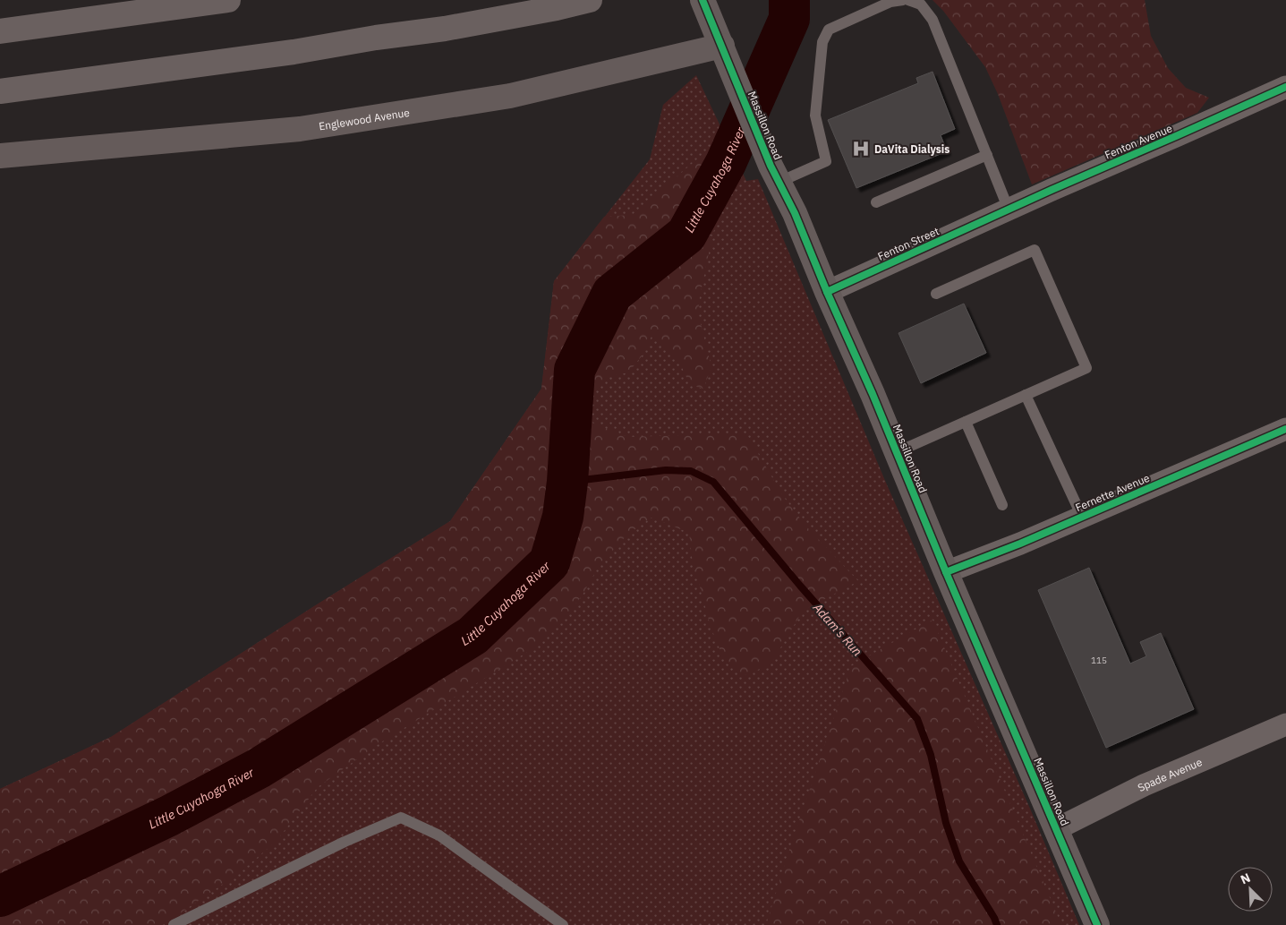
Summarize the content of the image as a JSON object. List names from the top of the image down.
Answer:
{
  "streets": {
    "street": [
      "Englewood Avenue",
      "Massillon Road",
      "Fenton Avenue",
      "Fenton Street",
      "Fernette Avenue",
      "Spade Avenue"
    ]
  },
  "crossings": [
    ["Englewood Avenue", "Massillon Road"],
    ["Massillon Road", "Fenton Street"],
    ["Massillon Road", "Fernette Avenue"],
    ["Massillon Road", "Spade Avenue"],
    ["Fenton Avenue", "Fenton Street"]
  ],
  "water": ["Little Cuyahoga River", "Adam's Run"],
  "places": {
    "hospital": ["DaVita Dialysis"]
  },
  "house_numbers": ["115"],
  "north": "top left"
}
